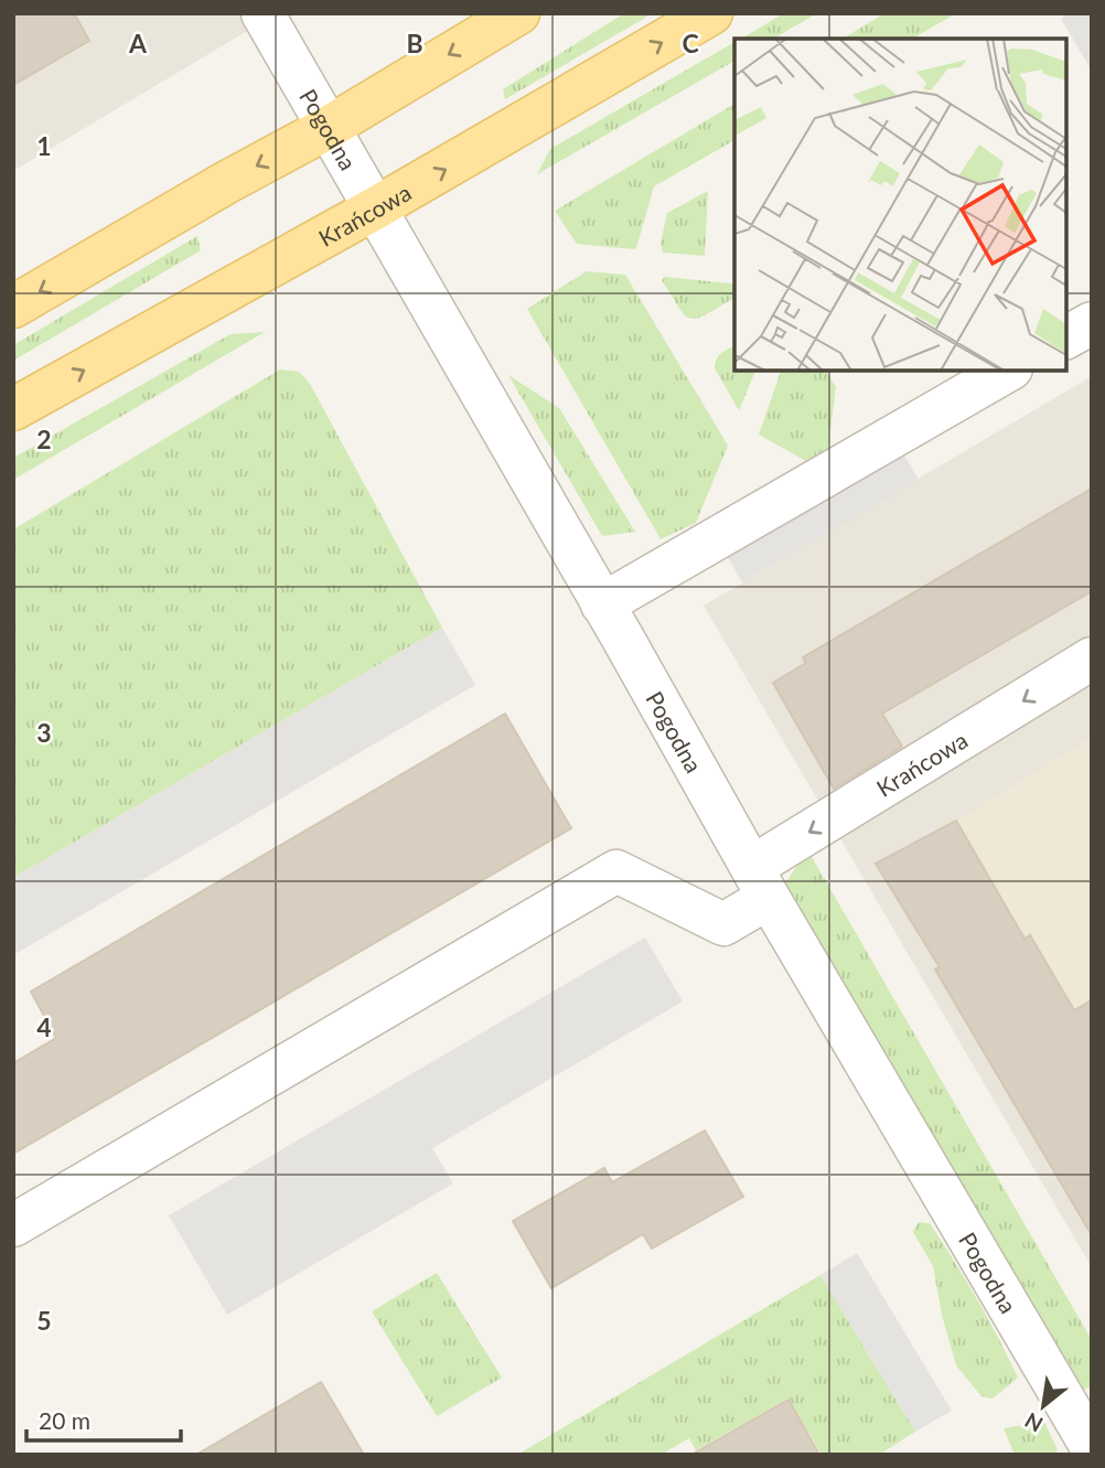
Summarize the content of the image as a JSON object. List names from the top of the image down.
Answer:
{
  "streets": {
    "main road": ["Krańcowa"],
    "street": ["Pogodna"]
  },
  "crossings": [
    ["Pogodna", "Krańcowa"]
  ],
  "scale_bar": "20 m",
  "north": "bottom left",
  "grid": {
    "columns": ["A", "B", "C"],
    "rows": [
      "1",
      "2",
      "3",
      "4",
      "5"
    ]
  }
}
